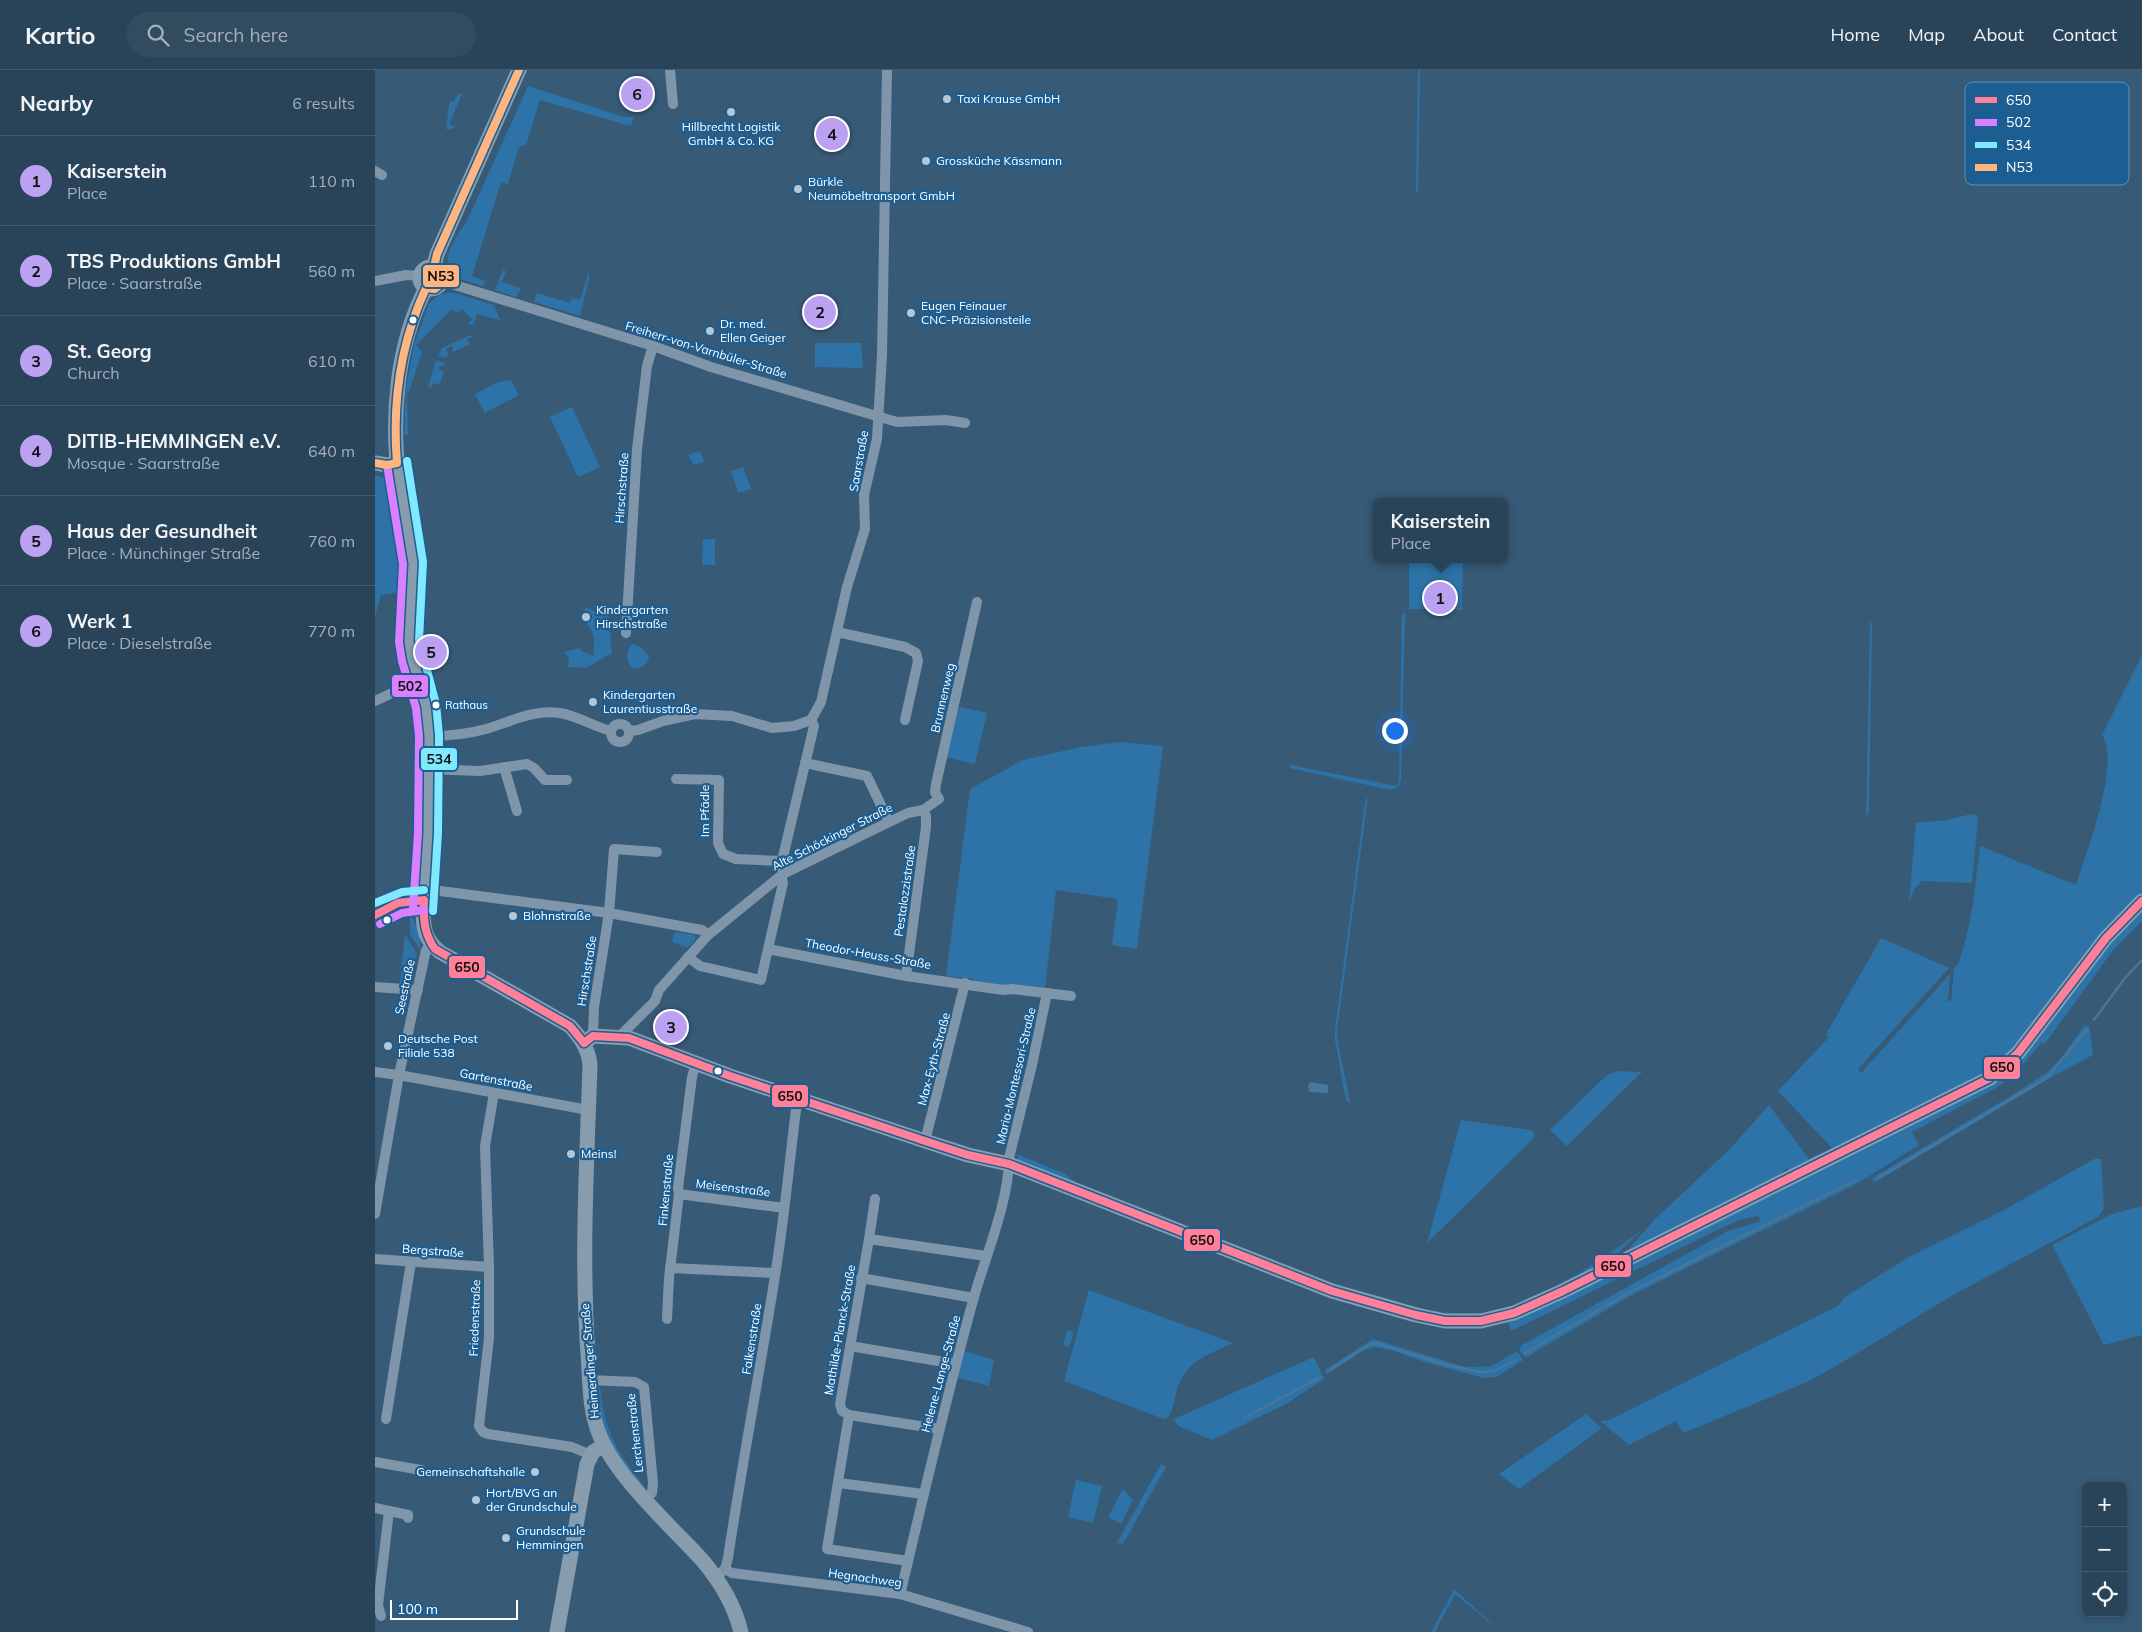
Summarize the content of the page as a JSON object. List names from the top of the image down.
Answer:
{
  "streets": {
    "main road": ["Heimerdinger Straße"],
    "street": [
      "Freiherr-von-Varnbüler-Straße",
      "Saarstraße",
      "Hirschstraße",
      "Brunnenweg",
      "Im Pfädle",
      "Alte Schöckinger Straße",
      "Pestalozzistraße",
      "Theodor-Heuss-Straße",
      "Seestraße",
      "Max-Eyth-Straße",
      "Maria-Montessori-Straße",
      "Gartenstraße",
      "Meisenstraße",
      "Finkenstraße",
      "Bergstraße",
      "Friedenstraße",
      "Mathilde-Planck-Straße",
      "Falkenstraße",
      "Helene-Lange-Straße",
      "Lerchenstraße",
      "Hegnachweg"
    ]
  },
  "crossings": [
    ["Freiherr-von-Varnbüler-Straße", "Saarstraße"],
    ["Freiherr-von-Varnbüler-Straße", "Hirschstraße"],
    ["Saarstraße", "Im Pfädle"],
    ["Saarstraße", "Alte Schöckinger Straße"],
    ["Saarstraße", "Theodor-Heuss-Straße"],
    ["Hirschstraße", "Heimerdinger Straße"],
    ["Brunnenweg", "Alte Schöckinger Straße"],
    ["Alte Schöckinger Straße", "Pestalozzistraße"],
    ["Pestalozzistraße", "Theodor-Heuss-Straße"],
    ["Theodor-Heuss-Straße", "Max-Eyth-Straße"],
    ["Theodor-Heuss-Straße", "Maria-Montessori-Straße"],
    ["Seestraße", "Gartenstraße"],
    ["Maria-Montessori-Straße", "Helene-Lange-Straße"],
    ["Gartenstraße", "Friedenstraße"],
    ["Gartenstraße", "Heimerdinger Straße"],
    ["Meisenstraße", "Finkenstraße"],
    ["Meisenstraße", "Falkenstraße"],
    ["Bergstraße", "Friedenstraße"],
    ["Mathilde-Planck-Straße", "Helene-Lange-Straße"],
    ["Falkenstraße", "Heimerdinger Straße"],
    ["Falkenstraße", "Hegnachweg"],
    ["Heimerdinger Straße", "Lerchenstraße"],
    ["Heimerdinger Straße", "Hegnachweg"]
  ],
  "places": [
    "Taxi Krause GmbH",
    "Hillbrecht Logistik GmbH & Co. KG",
    "Grossküche Kässmann",
    "Bürkle Neumöbeltransport GmbH",
    "Eugen Feinauer CNC-Präzisionsteile",
    "Dr. med. Ellen Geiger",
    "Kindergarten Hirschstraße",
    "Kindergarten Laurentiusstraße",
    "Rathaus",
    "Blohnstraße",
    "Deutsche Post Filiale 538",
    "Meins!",
    "Gemeinschaftshalle",
    "Hort/BVG an der Grundschule",
    "Grundschule Hemmingen"
  ],
  "lines": [
    "transit line N53",
    "transit line 534",
    "transit line 502",
    "transit line 650"
  ],
  "legend": [
    "650",
    "502",
    "534",
    "N53"
  ],
  "scale_bar": "100 m",
  "page": {
    "header": "Kartio",
    "search": "Search here",
    "nav": [
      "Home",
      "Map",
      "About",
      "Contact"
    ],
    "heading": ["Nearby", "6 results"],
    "pins": [
      "6",
      "4",
      "2",
      "1",
      "5",
      "3"
    ],
    "list": [
      {
        "mark": "1",
        "name": "Kaiserstein",
        "note": "Place",
        "value": "110 m"
      },
      {
        "mark": "2",
        "name": "TBS Produktions GmbH",
        "note": "Place · Saarstraße",
        "value": "560 m"
      },
      {
        "mark": "3",
        "name": "St. Georg",
        "note": "Church",
        "value": "610 m"
      },
      {
        "mark": "4",
        "name": "DITIB-HEMMINGEN e.V.",
        "note": "Mosque · Saarstraße",
        "value": "640 m"
      },
      {
        "mark": "5",
        "name": "Haus der Gesundheit",
        "note": "Place · Münchinger Straße",
        "value": "760 m"
      },
      {
        "mark": "6",
        "name": "Werk 1",
        "note": "Place · Dieselstraße",
        "value": "770 m"
      }
    ],
    "popup": ["Kaiserstein", "Place"],
    "map_buttons": ["+", "−"],
    "scale": "100 m"
  }
}
